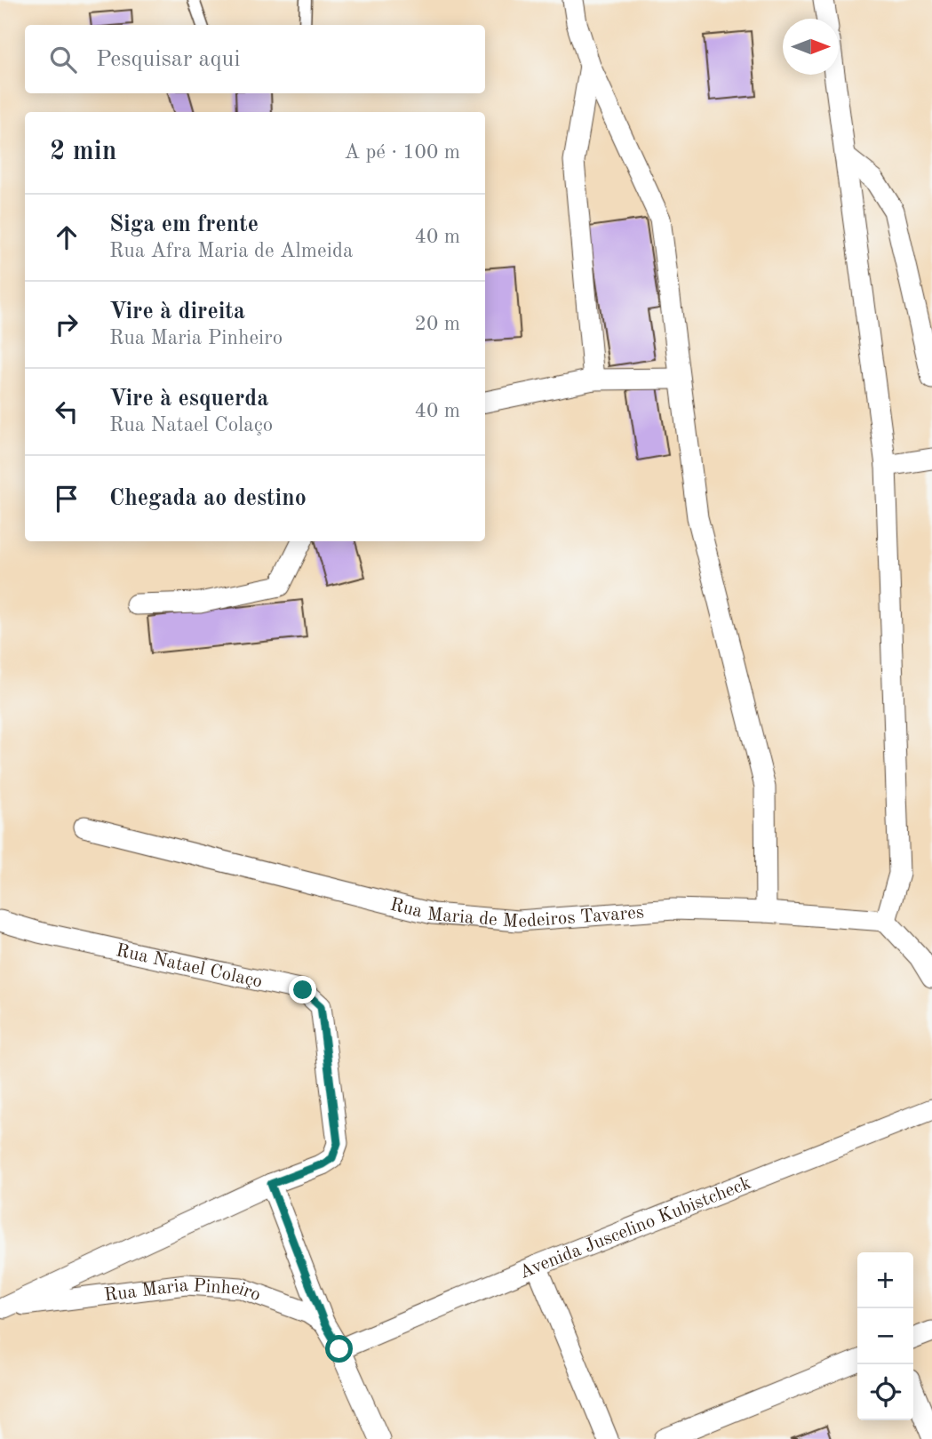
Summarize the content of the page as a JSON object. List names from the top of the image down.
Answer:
{
  "streets": {
    "street": [
      "Rua Maria de Medeiros Tavares",
      "Rua Natael Colaço",
      "Avenida Juscelino Kubistcheck",
      "Rua Maria Pinheiro"
    ]
  },
  "crossings": [
    ["Rua Natael Colaço", "Rua Maria Pinheiro"],
    ["Avenida Juscelino Kubistcheck", "Rua Maria Pinheiro"]
  ],
  "north": "right",
  "page": {
    "search": "Pesquisar aqui",
    "heading": ["2 min", "A pé · 100 m"],
    "list": [
      ["Siga em frente", "Rua Afra Maria de Almeida", "40 m"],
      ["Vire à direita", "Rua Maria Pinheiro", "20 m"],
      ["Vire à esquerda", "Rua Natael Colaço", "40 m"],
      "Chegada ao destino"
    ],
    "map_buttons": ["+", "−"]
  }
}
